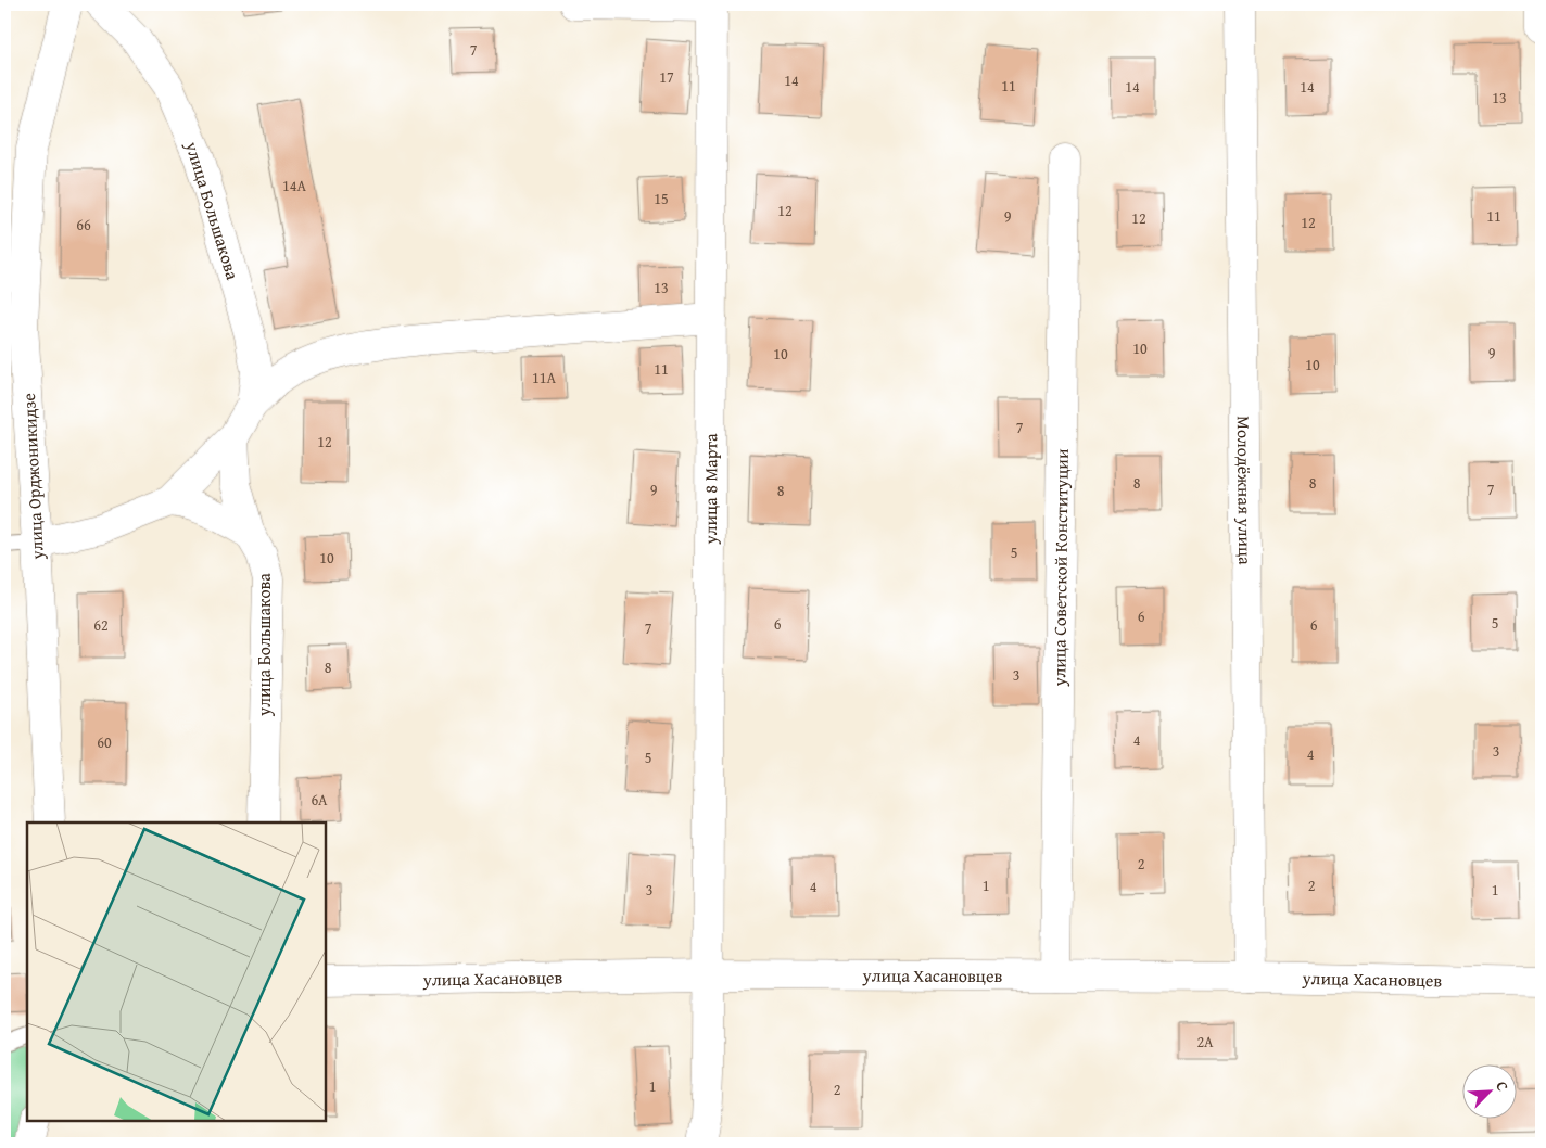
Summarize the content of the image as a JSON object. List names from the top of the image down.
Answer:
{
  "streets": {
    "street": [
      "улица Большакова",
      "улица Орджоникидзе",
      "улица 8 Марта",
      "Молодёжная улица",
      "улица Советской Конституции",
      "улица Хасановцев"
    ]
  },
  "crossings": [
    ["улица Большакова", "улица Орджоникидзе"],
    ["улица 8 Марта", "улица Хасановцев"],
    ["Молодёжная улица", "улица Хасановцев"],
    ["улица Советской Конституции", "улица Хасановцев"]
  ],
  "house_numbers": [
    "7",
    "17",
    "14",
    "11",
    "14",
    "14",
    "13",
    "14А",
    "15",
    "12",
    "9",
    "11",
    "12",
    "12",
    "66",
    "13",
    "10",
    "9",
    "10",
    "10",
    "11",
    "11А",
    "7",
    "12",
    "8",
    "8",
    "9",
    "7",
    "8",
    "5",
    "10",
    "6",
    "5",
    "6",
    "62",
    "6",
    "7",
    "8",
    "3",
    "4",
    "60",
    "3",
    "4",
    "5",
    "6А",
    "2",
    "1",
    "2",
    "4",
    "3",
    "1",
    "2А",
    "1",
    "2"
  ],
  "north": "top right"
}
